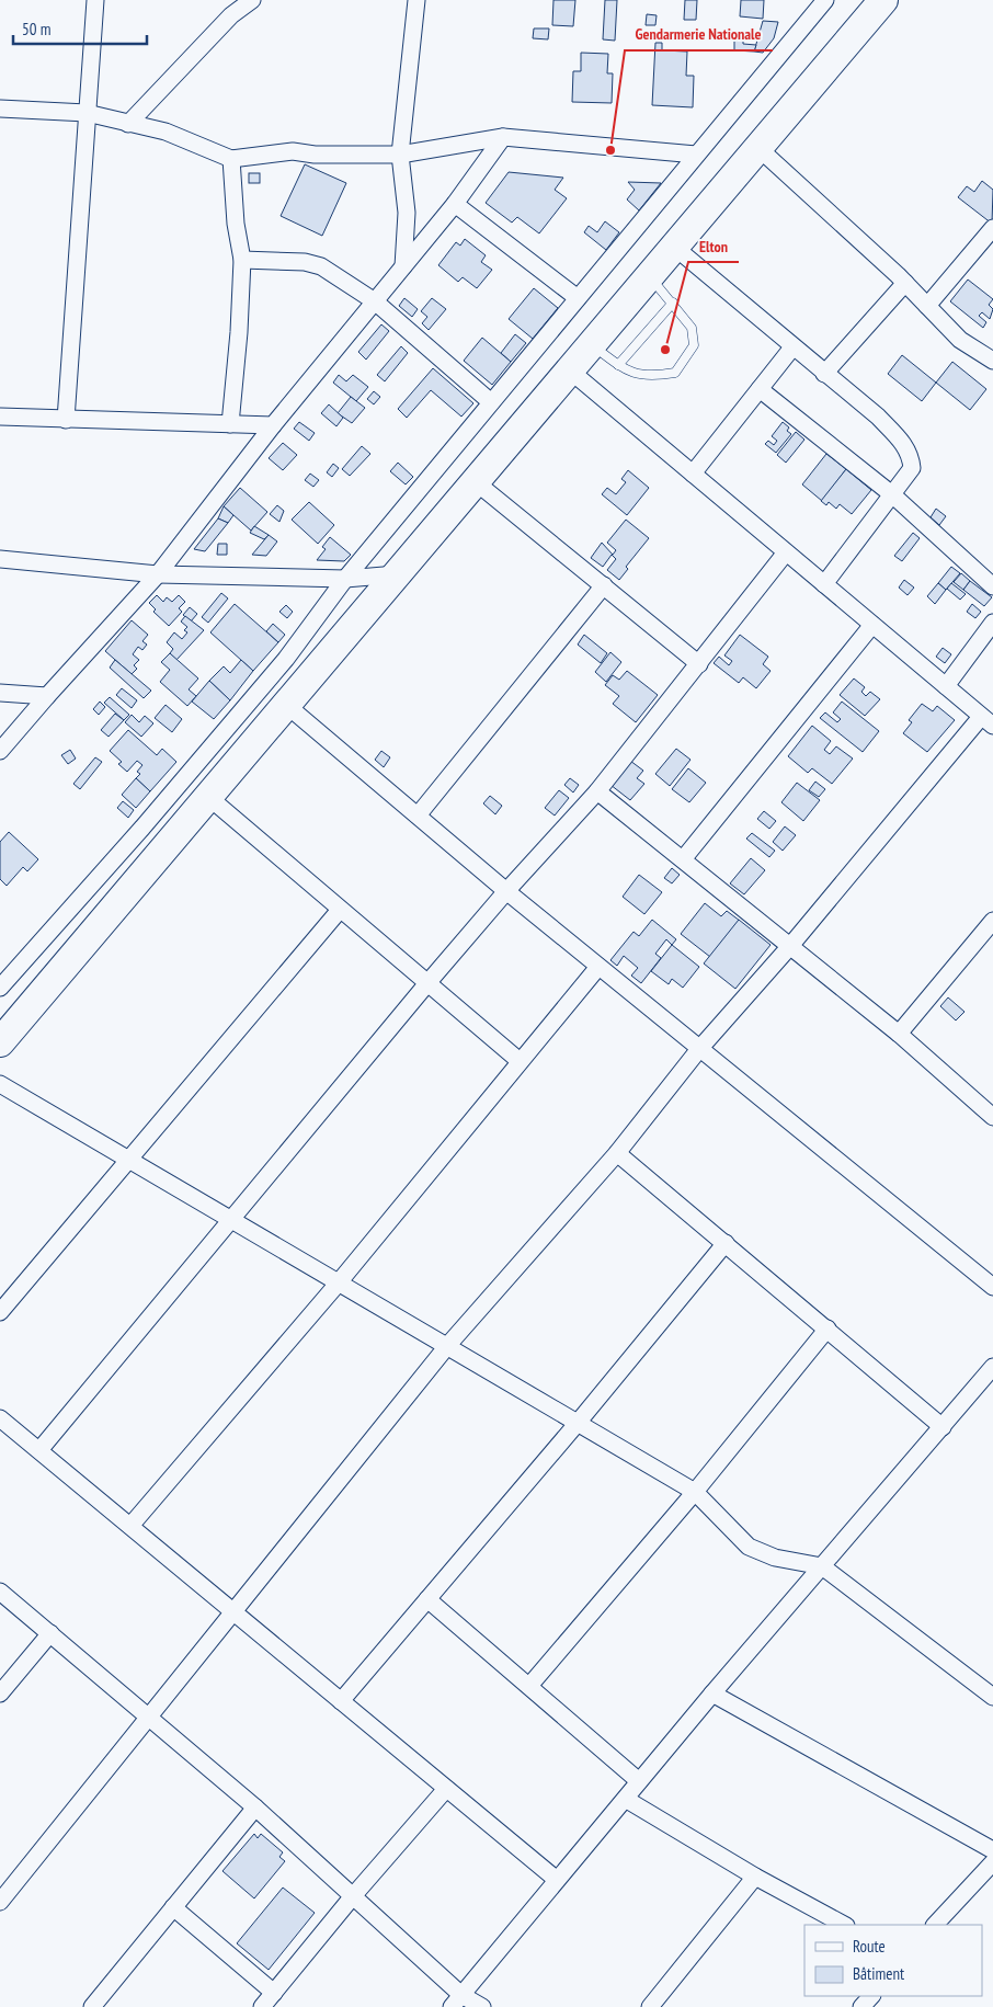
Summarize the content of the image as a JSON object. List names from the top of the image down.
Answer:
{
  "places": ["Gendarmerie Nationale", "Elton"],
  "legend": ["Route", "Bâtiment"],
  "scale_bar": "50 m"
}
